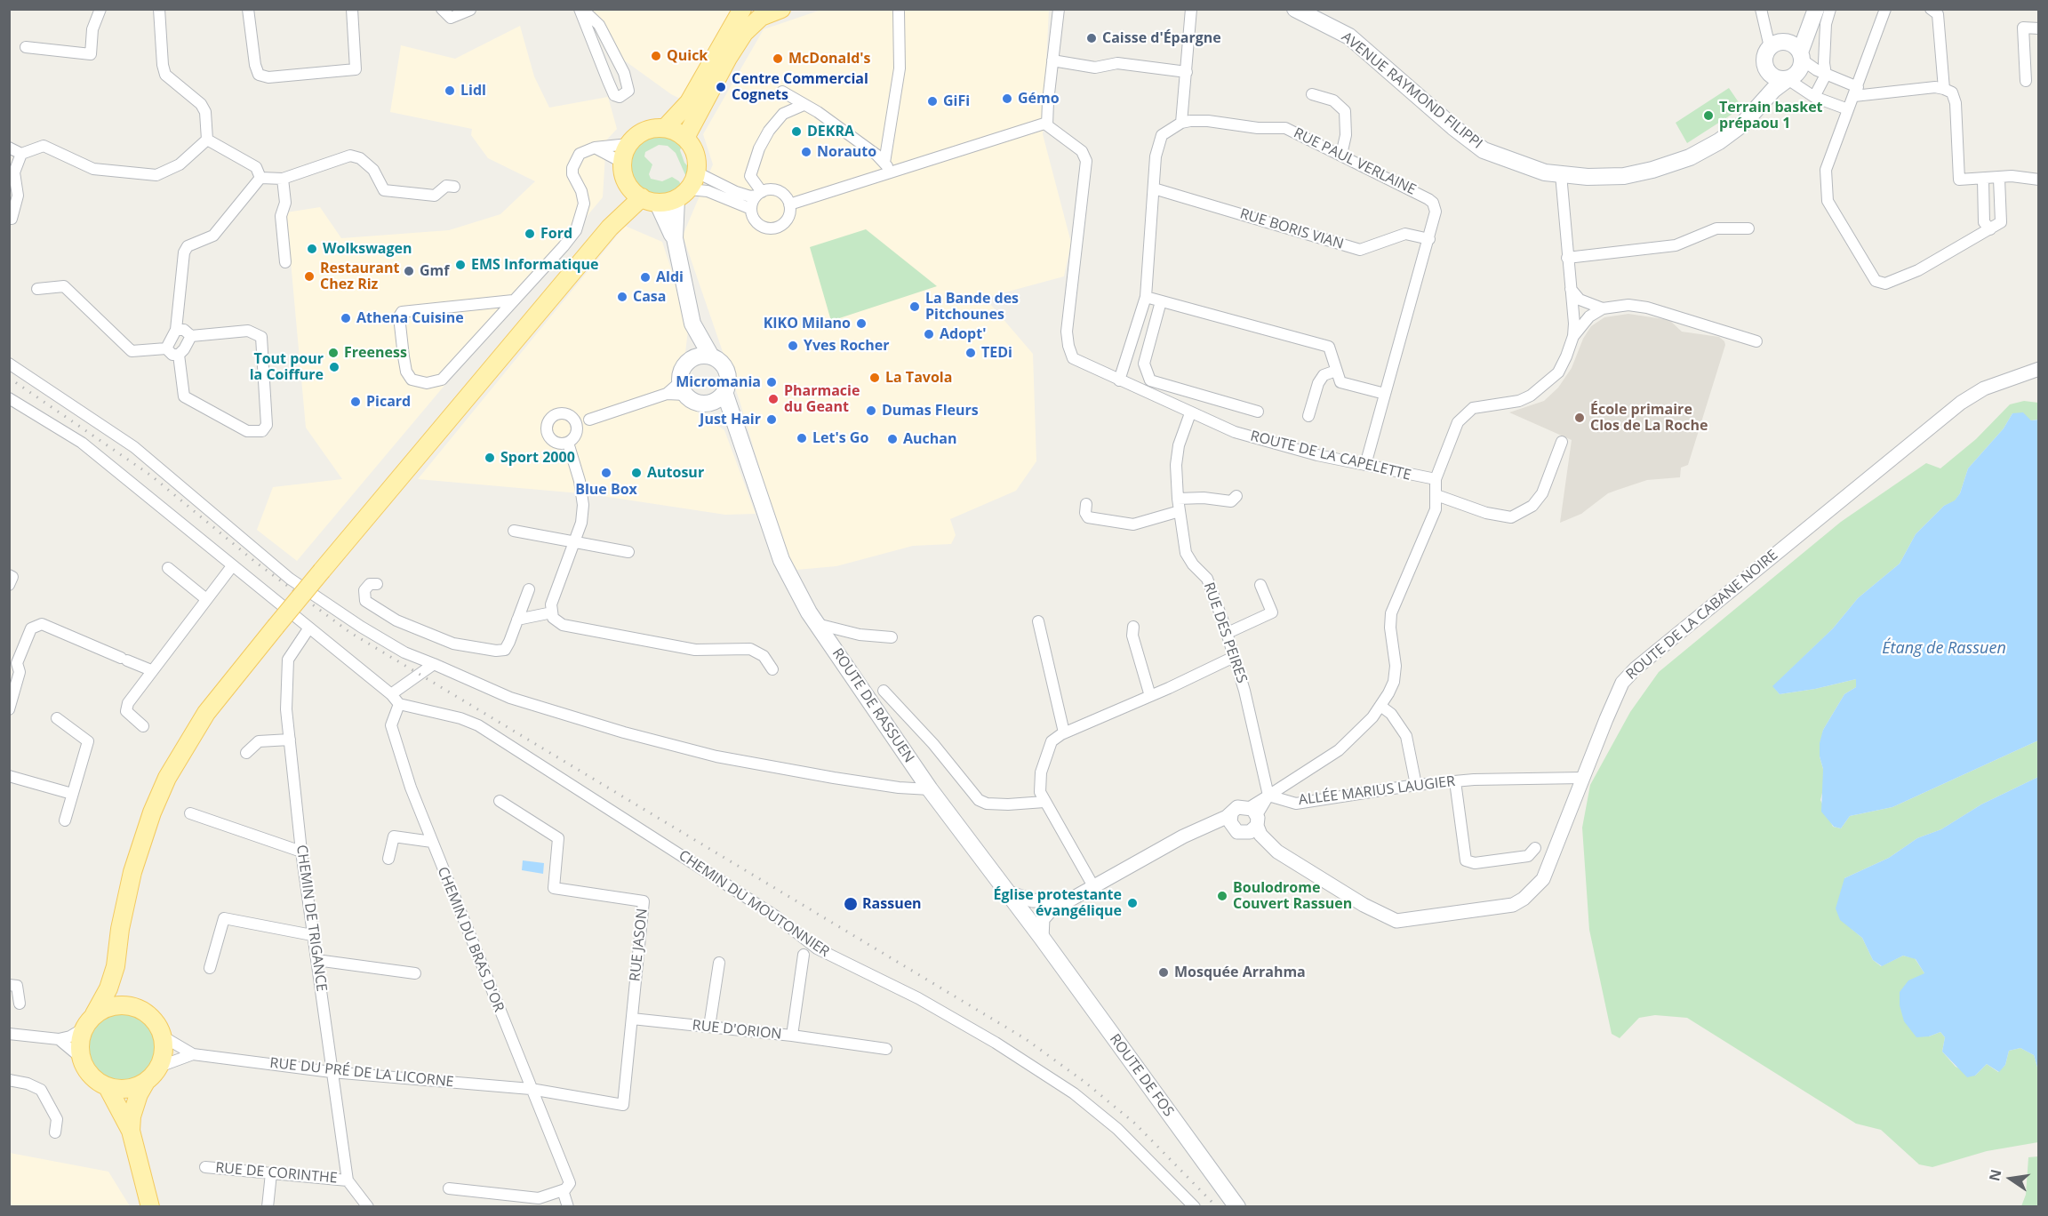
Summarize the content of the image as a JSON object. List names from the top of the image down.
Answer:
{
  "streets": {
    "main road": ["AVENUE RAYMOND FILIPPI", "ROUTE DE RASSUEN", "ROUTE DE FOS"],
    "street": [
      "RUE PAUL VERLAINE",
      "RUE BORIS VIAN",
      "ROUTE DE LA CAPELETTE",
      "ROUTE DE LA CABANE NOIRE",
      "RUE DES PEIRES",
      "ALLÉE MARIUS LAUGIER",
      "CHEMIN DU MOUTONNIER",
      "CHEMIN DE TRIGANCE",
      "CHEMIN DU BRAS D'OR",
      "RUE JASON",
      "RUE D'ORION",
      "RUE DU PRÉ DE LA LICORNE",
      "RUE DE CORINTHE"
    ]
  },
  "crossings": [
    ["RUE PAUL VERLAINE", "RUE BORIS VIAN"],
    ["RUE PAUL VERLAINE", "ROUTE DE LA CAPELETTE"],
    ["ROUTE DE LA CAPELETTE", "RUE DES PEIRES"],
    ["ROUTE DE LA CABANE NOIRE", "ALLÉE MARIUS LAUGIER"],
    ["RUE DES PEIRES", "ALLÉE MARIUS LAUGIER"],
    ["ROUTE DE RASSUEN", "ROUTE DE FOS"],
    ["CHEMIN DU MOUTONNIER", "CHEMIN DU BRAS D'OR"],
    ["CHEMIN DE TRIGANCE", "RUE DU PRÉ DE LA LICORNE"],
    ["CHEMIN DE TRIGANCE", "RUE DE CORINTHE"],
    ["CHEMIN DU BRAS D'OR", "RUE JASON"],
    ["CHEMIN DU BRAS D'OR", "RUE DU PRÉ DE LA LICORNE"],
    ["RUE JASON", "RUE D'ORION"],
    ["RUE JASON", "RUE DU PRÉ DE LA LICORNE"]
  ],
  "water": ["Étang de Rassuen"],
  "places": [
    "Caisse d'Épargne",
    "Quick",
    "McDonald's",
    "Centre Commercial Cognets",
    "Lidl",
    "Gémo",
    "GiFi",
    "Terrain basket prépaou 1",
    "DEKRA",
    "Norauto",
    "Ford",
    "Wolkswagen",
    "EMS Informatique",
    "Gmf",
    "Restaurant Chez Riz",
    "Aldi",
    "Casa",
    "La Bande des Pitchounes",
    "Athena Cuisine",
    "KIKO Milano",
    "Adopt'",
    "Yves Rocher",
    "Freeness",
    "TEDi",
    "Tout pour la Coiffure",
    "La Tavola",
    "Micromania",
    "Pharmacie du Geant",
    "Picard",
    "Dumas Fleurs",
    "École primaire Clos de La Roche",
    "Just Hair",
    "Let's Go",
    "Auchan",
    "Sport 2000",
    "Blue Box",
    "Autosur",
    "Boulodrome Couvert Rassuen",
    "Église protestante évangélique",
    "Rassuen",
    "Mosquée Arrahma"
  ],
  "north": "left"
}
